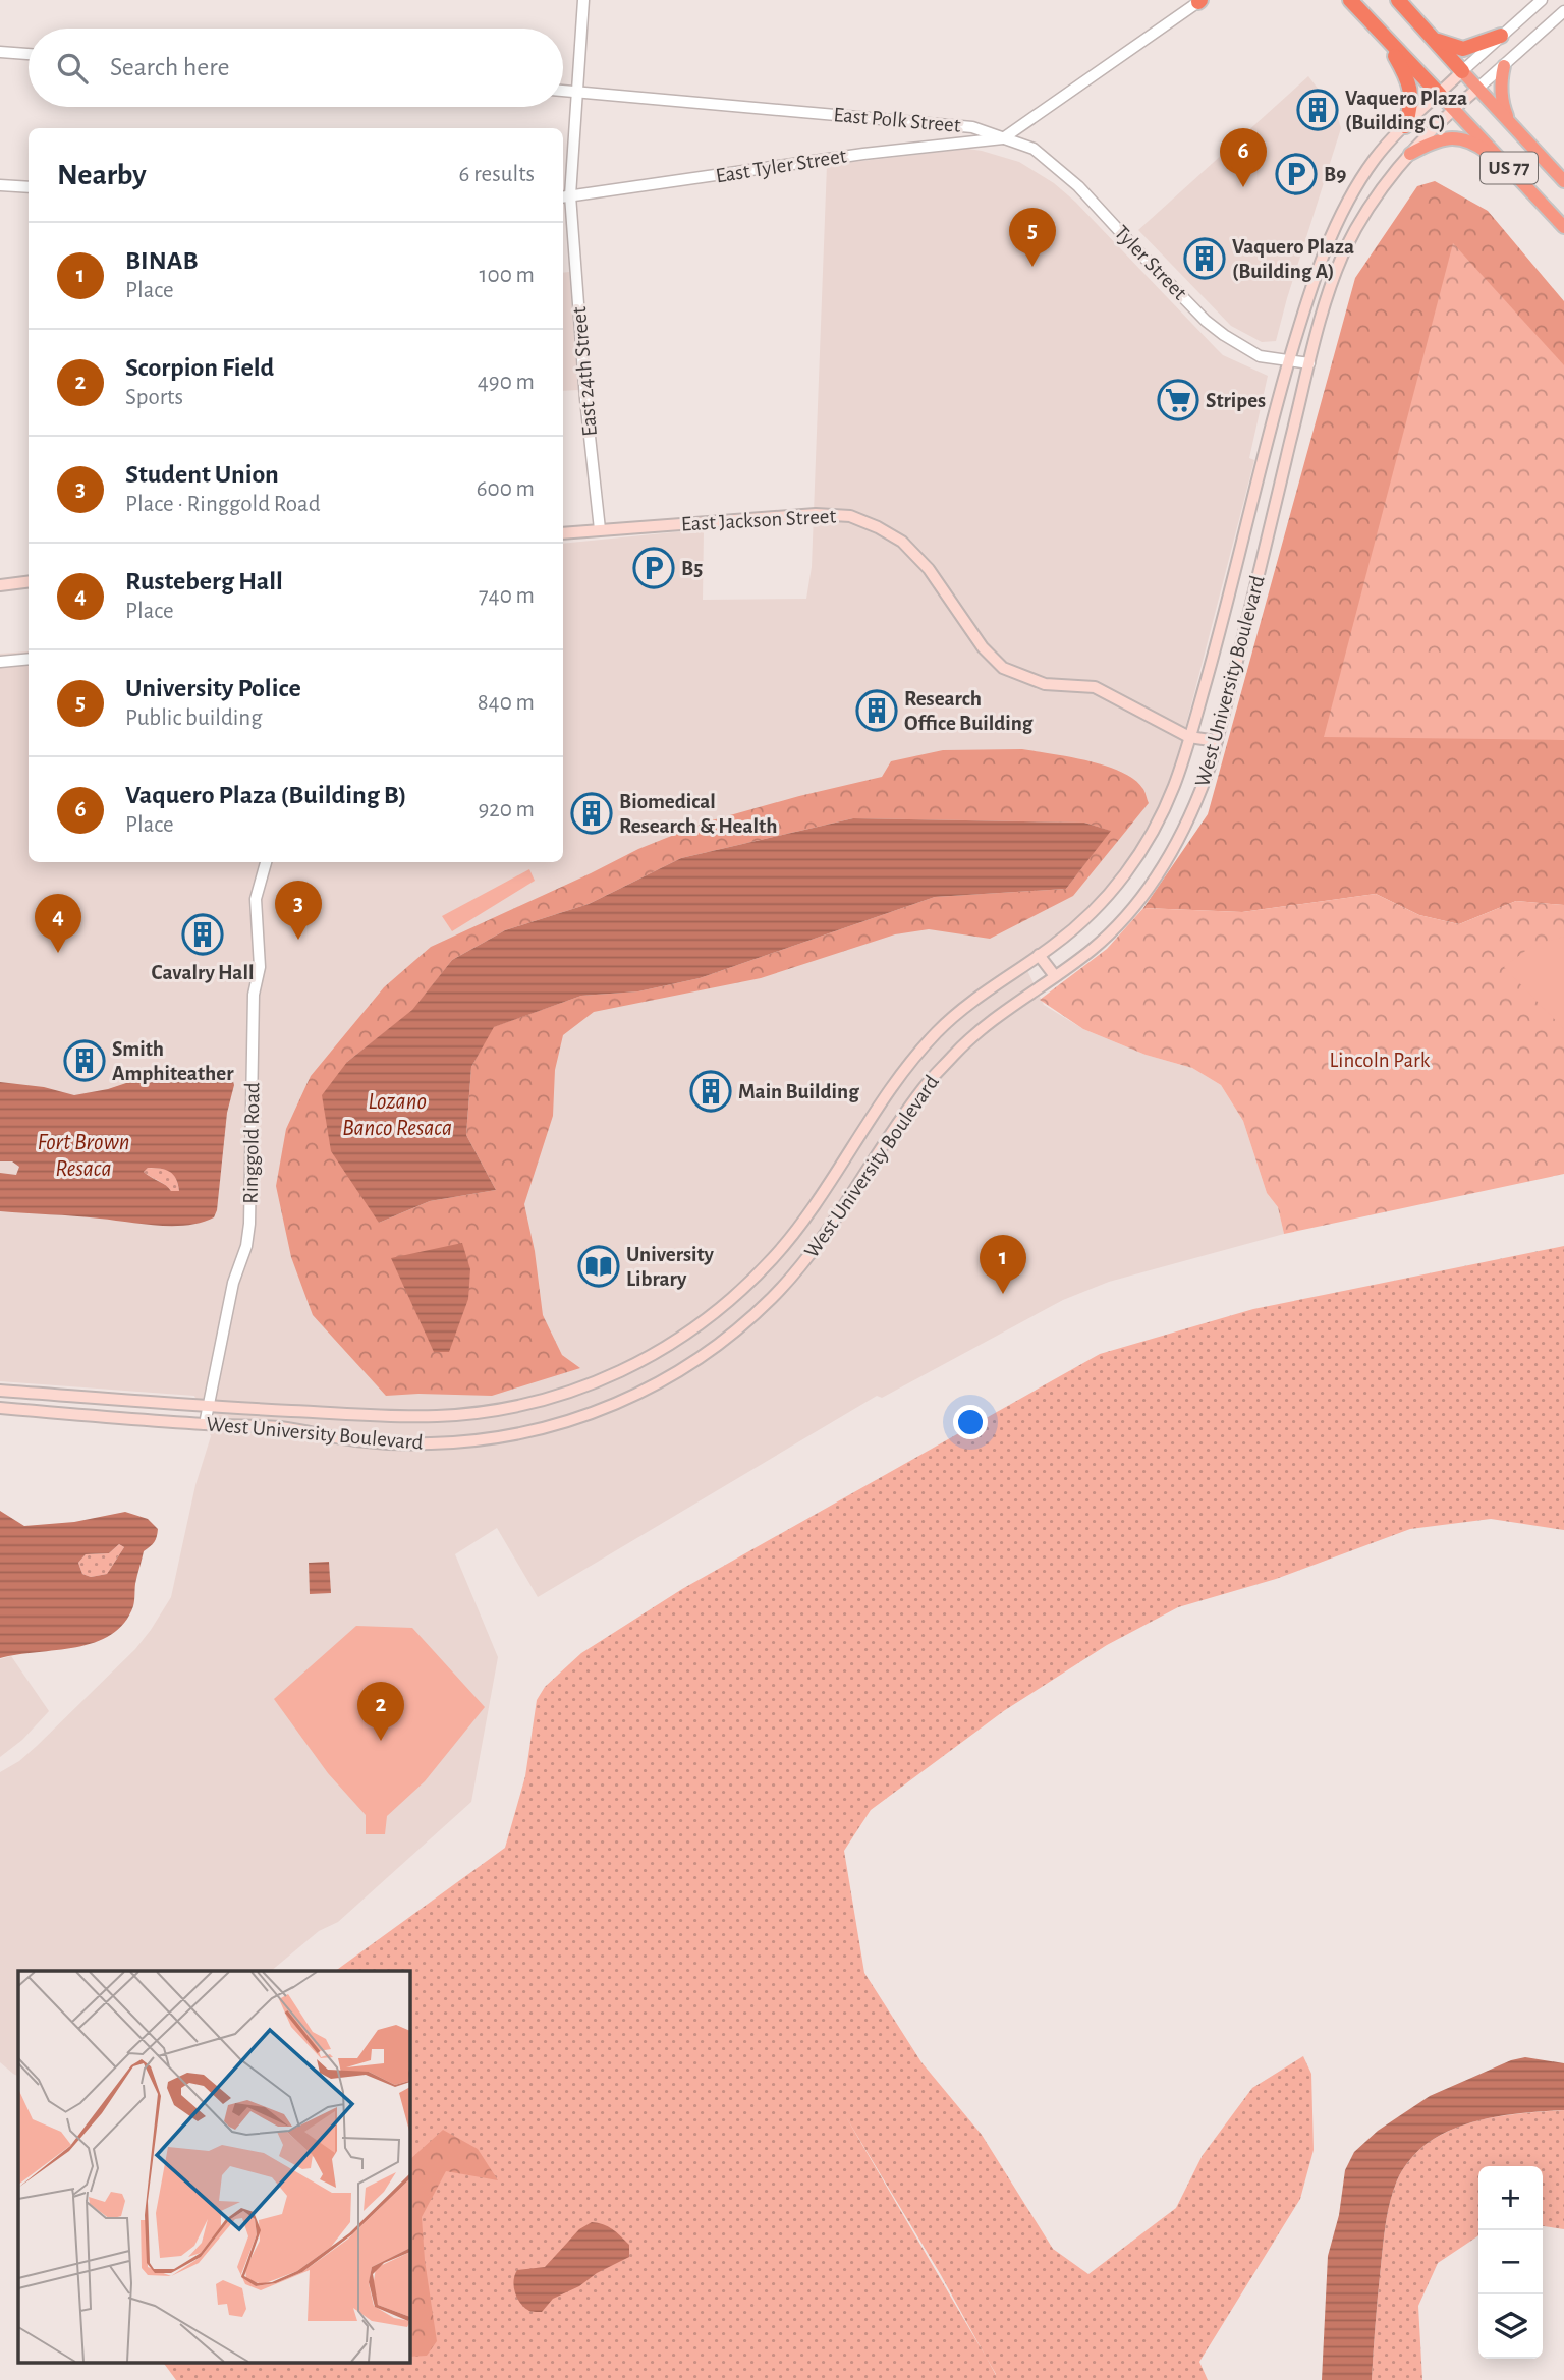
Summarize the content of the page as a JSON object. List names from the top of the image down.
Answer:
{
  "streets": {
    "highway": ["US 77"],
    "main road": ["East Jackson Street", "West University Boulevard"],
    "street": [
      "East Polk Street",
      "East Tyler Street",
      "Tyler Street",
      "East 24th Street",
      "Ringgold Road"
    ]
  },
  "crossings": [
    ["East Polk Street", "East Tyler Street"],
    ["East Polk Street", "Tyler Street"],
    ["East Polk Street", "East 24th Street"],
    ["East Tyler Street", "Tyler Street"],
    ["East Tyler Street", "East 24th Street"],
    ["US 77", "West University Boulevard"],
    ["Tyler Street", "West University Boulevard"],
    ["East 24th Street", "East Jackson Street"],
    ["East Jackson Street", "West University Boulevard"],
    ["West University Boulevard", "Ringgold Road"]
  ],
  "water": ["Lozano Banco Resaca", "Fort Brown Resaca"],
  "parks": ["Lincoln Park"],
  "places": {
    "building": [
      "Vaquero Plaza (Building C)",
      "Vaquero Plaza (Building A)",
      "Research Office Building",
      "Biomedical Research & Health",
      "Cavalry Hall",
      "Smith Amphiteather",
      "Main Building"
    ],
    "parking": ["B9", "B5"],
    "supermarket": ["Stripes"],
    "library": ["University Library"]
  },
  "page": {
    "search": "Search here",
    "pins": [
      "6",
      "5",
      "3",
      "4",
      "1",
      "2"
    ],
    "heading": ["Nearby", "6 results"],
    "list": [
      {
        "mark": "1",
        "name": "BINAB",
        "note": "Place",
        "value": "100 m"
      },
      {
        "mark": "2",
        "name": "Scorpion Field",
        "note": "Sports",
        "value": "490 m"
      },
      {
        "mark": "3",
        "name": "Student Union",
        "note": "Place · Ringgold Road",
        "value": "600 m"
      },
      {
        "mark": "4",
        "name": "Rusteberg Hall",
        "note": "Place",
        "value": "740 m"
      },
      {
        "mark": "5",
        "name": "University Police",
        "note": "Public building",
        "value": "840 m"
      },
      {
        "mark": "6",
        "name": "Vaquero Plaza (Building B)",
        "note": "Place",
        "value": "920 m"
      }
    ],
    "map_buttons": ["+", "−"]
  }
}
